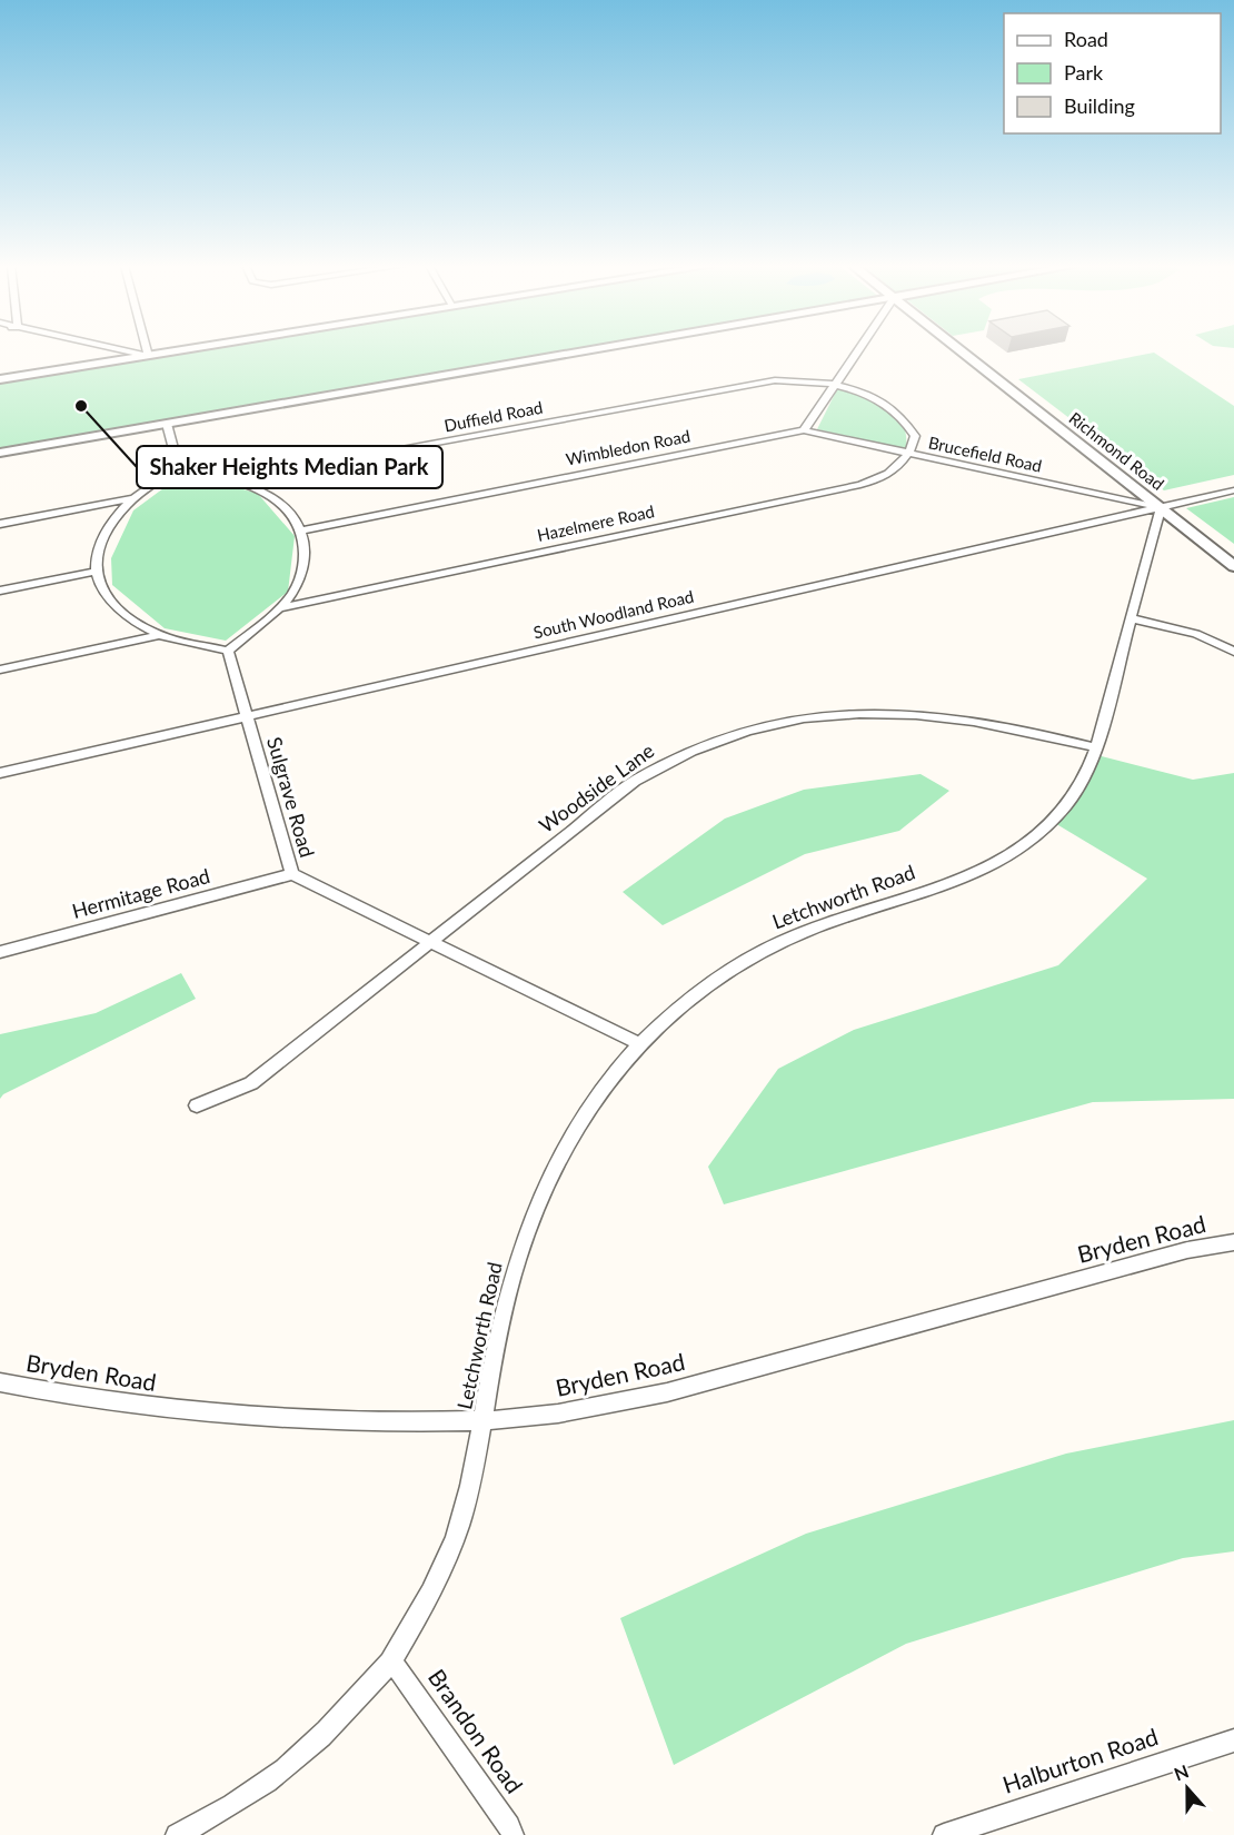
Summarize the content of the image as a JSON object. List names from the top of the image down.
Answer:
{
  "streets": {
    "main road": ["Richmond Road"],
    "street": [
      "Duffield Road",
      "Wimbledon Road",
      "Brucefield Road",
      "Hazelmere Road",
      "South Woodland Road",
      "Woodside Lane",
      "Sulgrave Road",
      "Hermitage Road",
      "Letchworth Road",
      "Bryden Road",
      "Brandon Road",
      "Halburton Road"
    ]
  },
  "crossings": [
    ["Duffield Road", "Wimbledon Road"],
    ["Duffield Road", "Brucefield Road"],
    ["Duffield Road", "Hazelmere Road"],
    ["Duffield Road", "Sulgrave Road"],
    ["Wimbledon Road", "Brucefield Road"],
    ["Wimbledon Road", "Hazelmere Road"],
    ["Wimbledon Road", "Sulgrave Road"],
    ["Richmond Road", "Brucefield Road"],
    ["Richmond Road", "South Woodland Road"],
    ["Richmond Road", "Letchworth Road"],
    ["Brucefield Road", "Hazelmere Road"],
    ["Brucefield Road", "South Woodland Road"],
    ["Brucefield Road", "Letchworth Road"],
    ["Hazelmere Road", "Sulgrave Road"],
    ["South Woodland Road", "Sulgrave Road"],
    ["South Woodland Road", "Letchworth Road"],
    ["Woodside Lane", "Sulgrave Road"],
    ["Woodside Lane", "Letchworth Road"],
    ["Sulgrave Road", "Hermitage Road"],
    ["Sulgrave Road", "Letchworth Road"],
    ["Letchworth Road", "Bryden Road"],
    ["Letchworth Road", "Brandon Road"]
  ],
  "places": ["Shaker Heights Median Park"],
  "legend": ["Road", "Park", "Building"],
  "north": "top"
}
